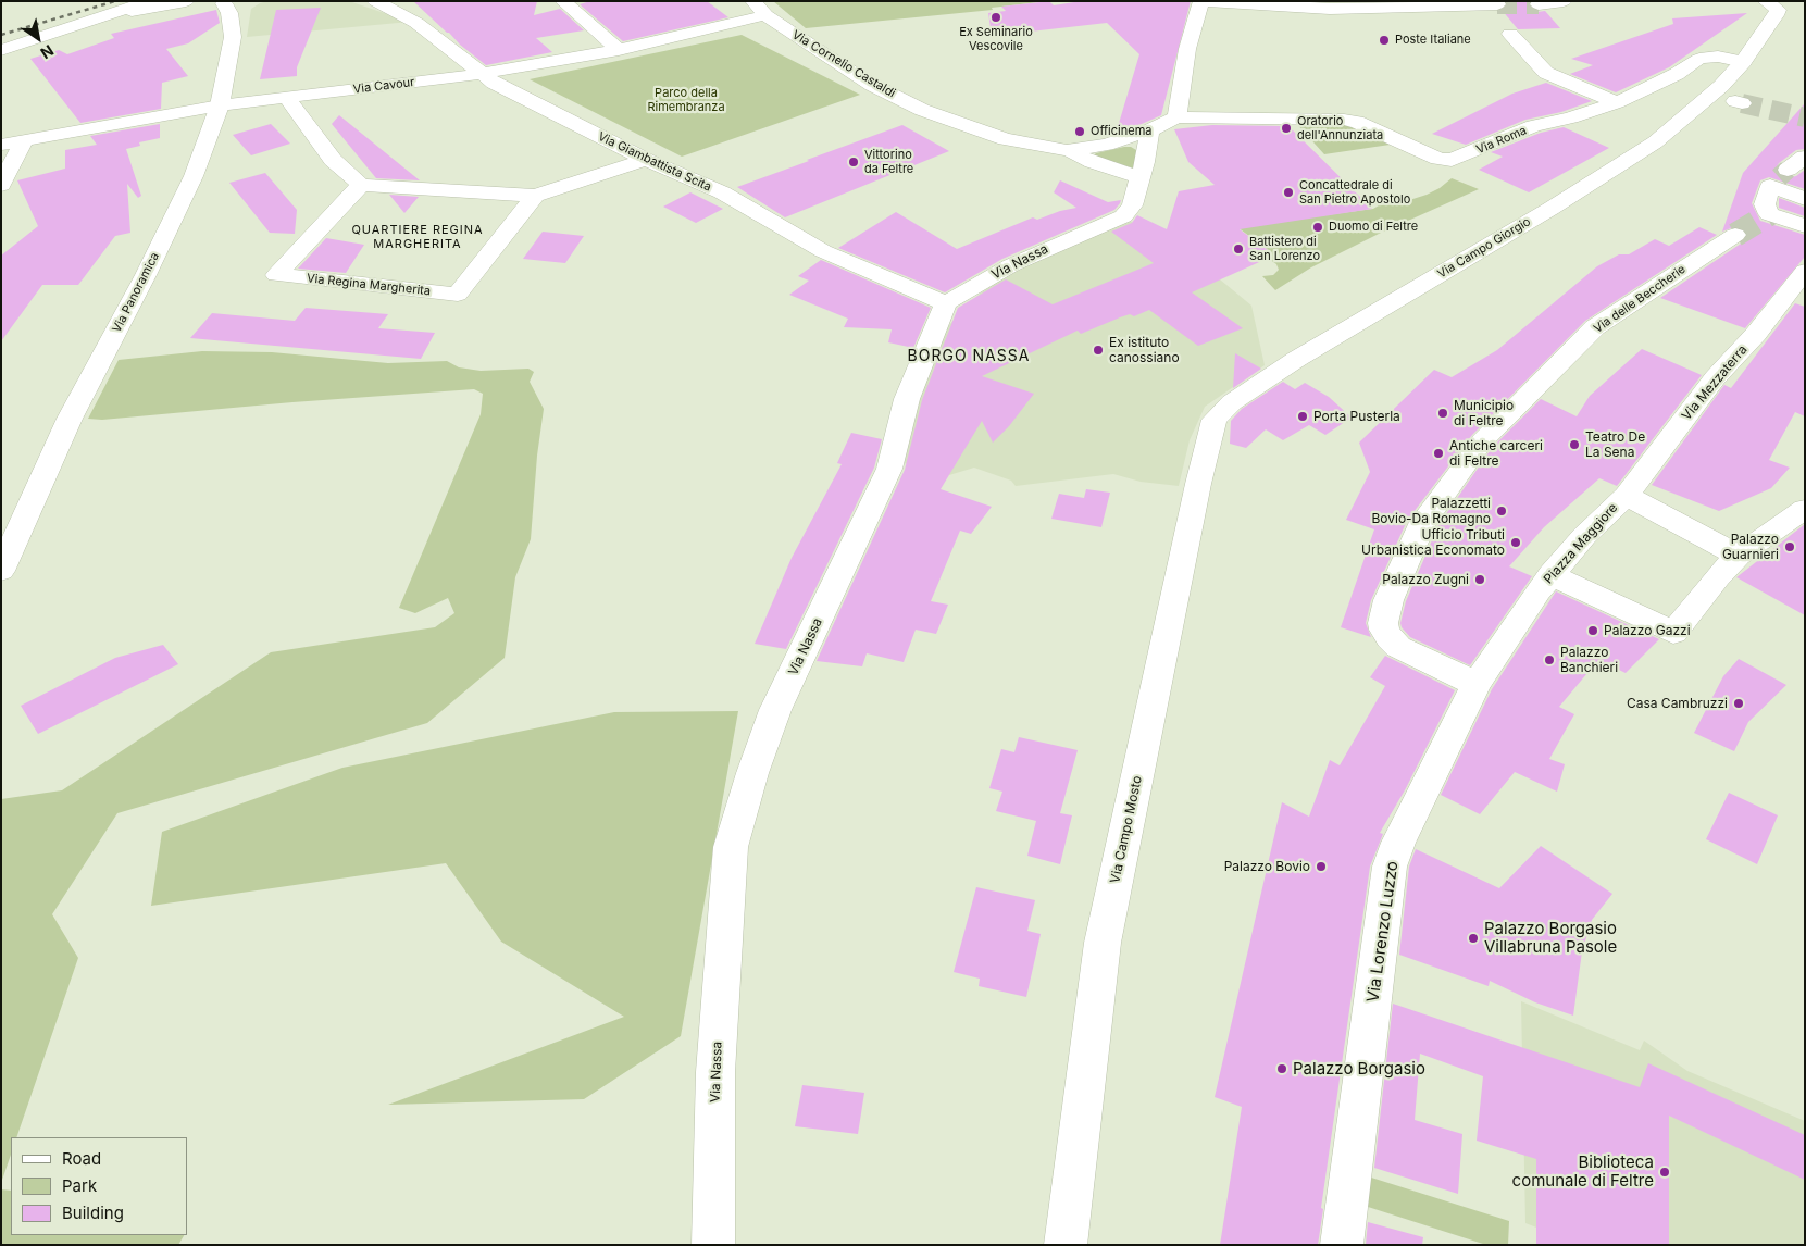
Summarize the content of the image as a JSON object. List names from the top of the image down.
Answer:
{
  "streets": {
    "street": [
      "Via Cornelio Castaldi",
      "Via Cavour",
      "Via Roma",
      "Via Giambattista Scita",
      "Via Campo Giorgio",
      "Via Nassa",
      "Via Regina Margherita",
      "Via Panoramica",
      "Via delle Beccherie",
      "Via Mezzaterra",
      "Piazza Maggiore",
      "Via Campo Mosto",
      "Via Lorenzo Luzzo"
    ]
  },
  "crossings": [
    ["Via Cornelio Castaldi", "Via Cavour"],
    ["Via Cavour", "Via Giambattista Scita"],
    ["Via Cavour", "Via Panoramica"],
    ["Via Roma", "Via Campo Giorgio"],
    ["Via Giambattista Scita", "Via Nassa"],
    ["Via Campo Giorgio", "Via Campo Mosto"],
    ["Via delle Beccherie", "Via Lorenzo Luzzo"],
    ["Via Mezzaterra", "Piazza Maggiore"],
    ["Piazza Maggiore", "Via Lorenzo Luzzo"]
  ],
  "districts": ["QUARTIERE REGINA MARGHERITA", "BORGO NASSA"],
  "parks": ["Parco della Rimembranza"],
  "places": [
    "Ex Seminario Vescovile",
    "Poste Italiane",
    "Oratorio dell'Annunziata",
    "Officinema",
    "Vittorino da Feltre",
    "Concattedrale di San Pietro Apostolo",
    "Duomo di Feltre",
    "Battistero di San Lorenzo",
    "Ex istituto canossiano",
    "Municipio di Feltre",
    "Porta Pusterla",
    "Teatro De La Sena",
    "Antiche carceri di Feltre",
    "Palazzetti Bovio-Da Romagno",
    "Ufficio Tributi Urbanistica Economato",
    "Palazzo Guarnieri",
    "Palazzo Zugni",
    "Palazzo Gazzi",
    "Palazzo Banchieri",
    "Casa Cambruzzi",
    "Palazzo Bovio",
    "Palazzo Borgasio Villabruna Pasole",
    "Palazzo Borgasio",
    "Biblioteca comunale di Feltre"
  ],
  "legend": ["Road", "Park", "Building"],
  "north": "bottom right"
}
